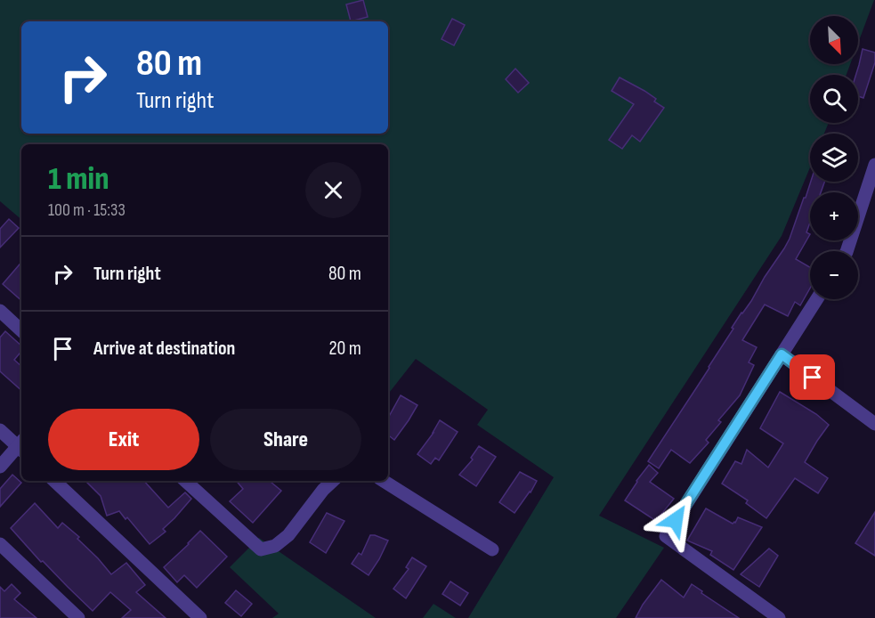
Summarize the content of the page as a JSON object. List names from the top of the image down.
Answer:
{
  "north": "bottom right",
  "page": {
    "map_buttons": ["+", "−"],
    "turn": ["80 m", "Turn right"],
    "heading": ["1 min", "100 m · 15:33"],
    "list": [
      {
        "name": "Turn right",
        "value": "80 m"
      },
      {
        "name": "Arrive at destination",
        "value": "20 m"
      }
    ],
    "buttons": ["Exit", "Share"]
  }
}
